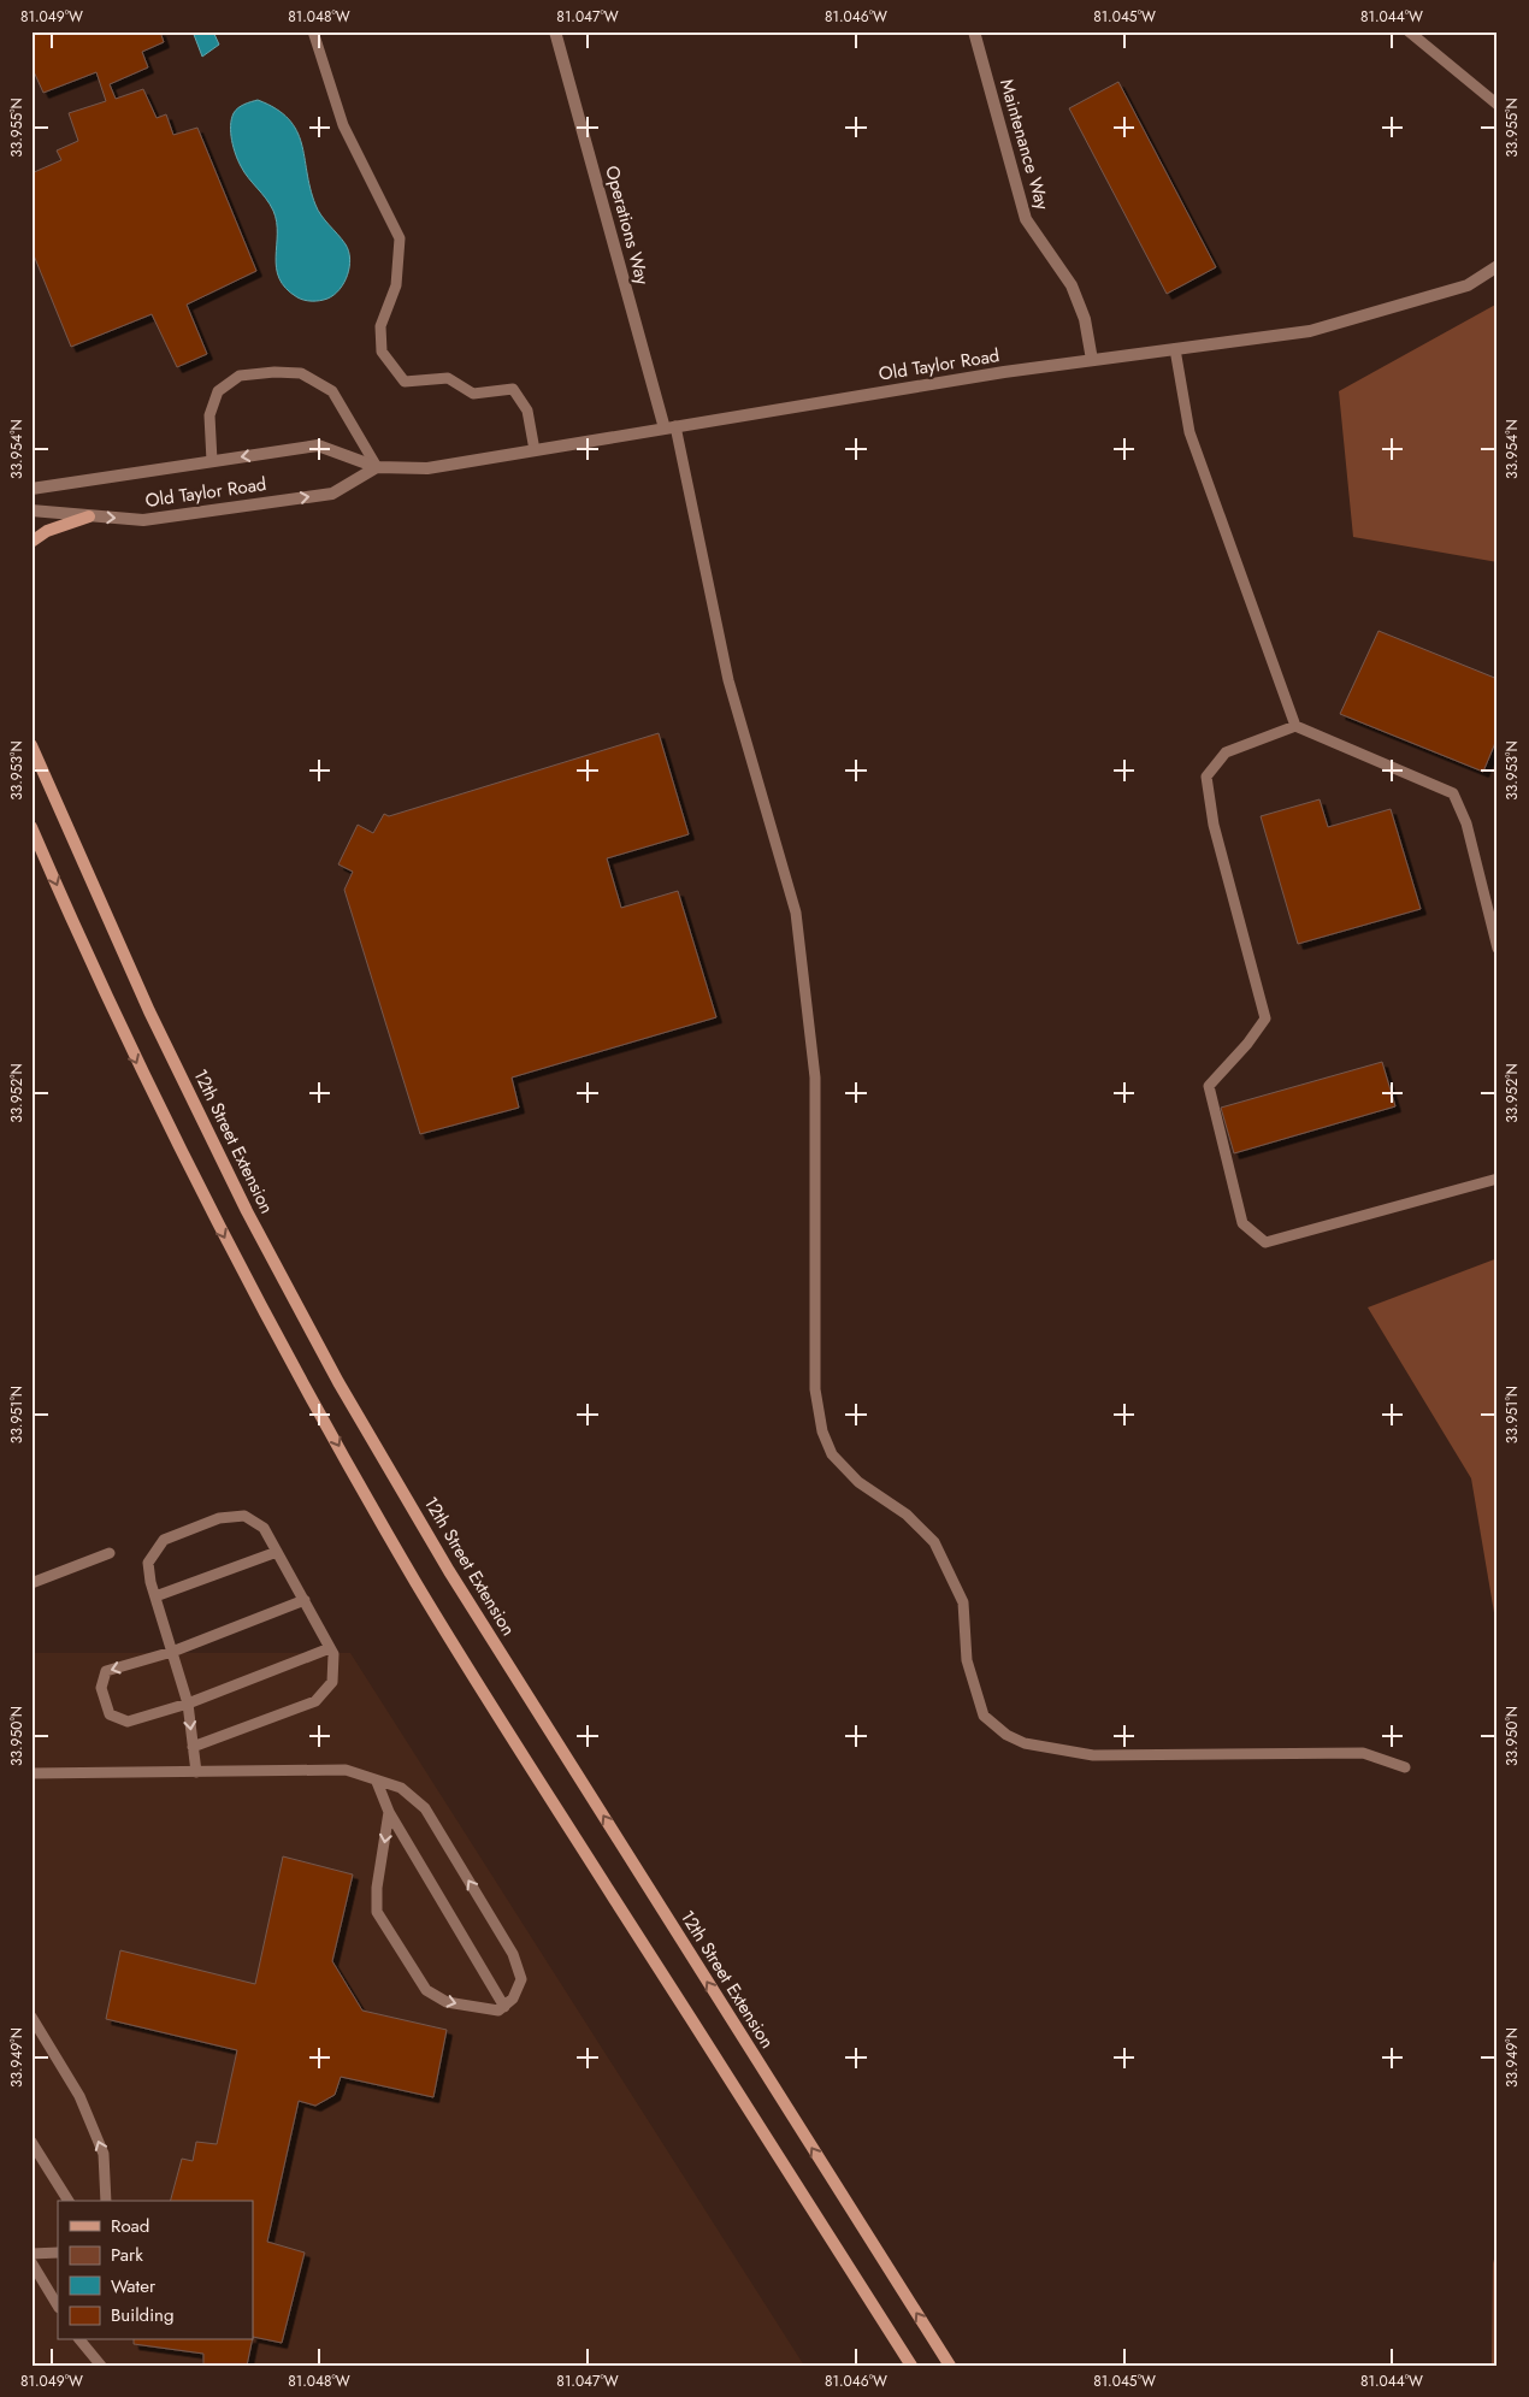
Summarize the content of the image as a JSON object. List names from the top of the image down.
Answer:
{
  "streets": {
    "main road": ["12th Street Extension"],
    "street": ["Maintenance Way", "Operations Way", "Old Taylor Road"]
  },
  "crossings": [
    ["Maintenance Way", "Old Taylor Road"],
    ["Operations Way", "Old Taylor Road"]
  ],
  "legend": [
    "Road",
    "Park",
    "Water",
    "Building"
  ],
  "coordinates": [
    "81.049°W",
    "81.048°W",
    "81.047°W",
    "81.046°W",
    "81.045°W",
    "81.044°W",
    "33.955°N",
    "33.954°N",
    "33.953°N",
    "33.952°N",
    "33.951°N",
    "33.950°N",
    "33.949°N"
  ]
}
